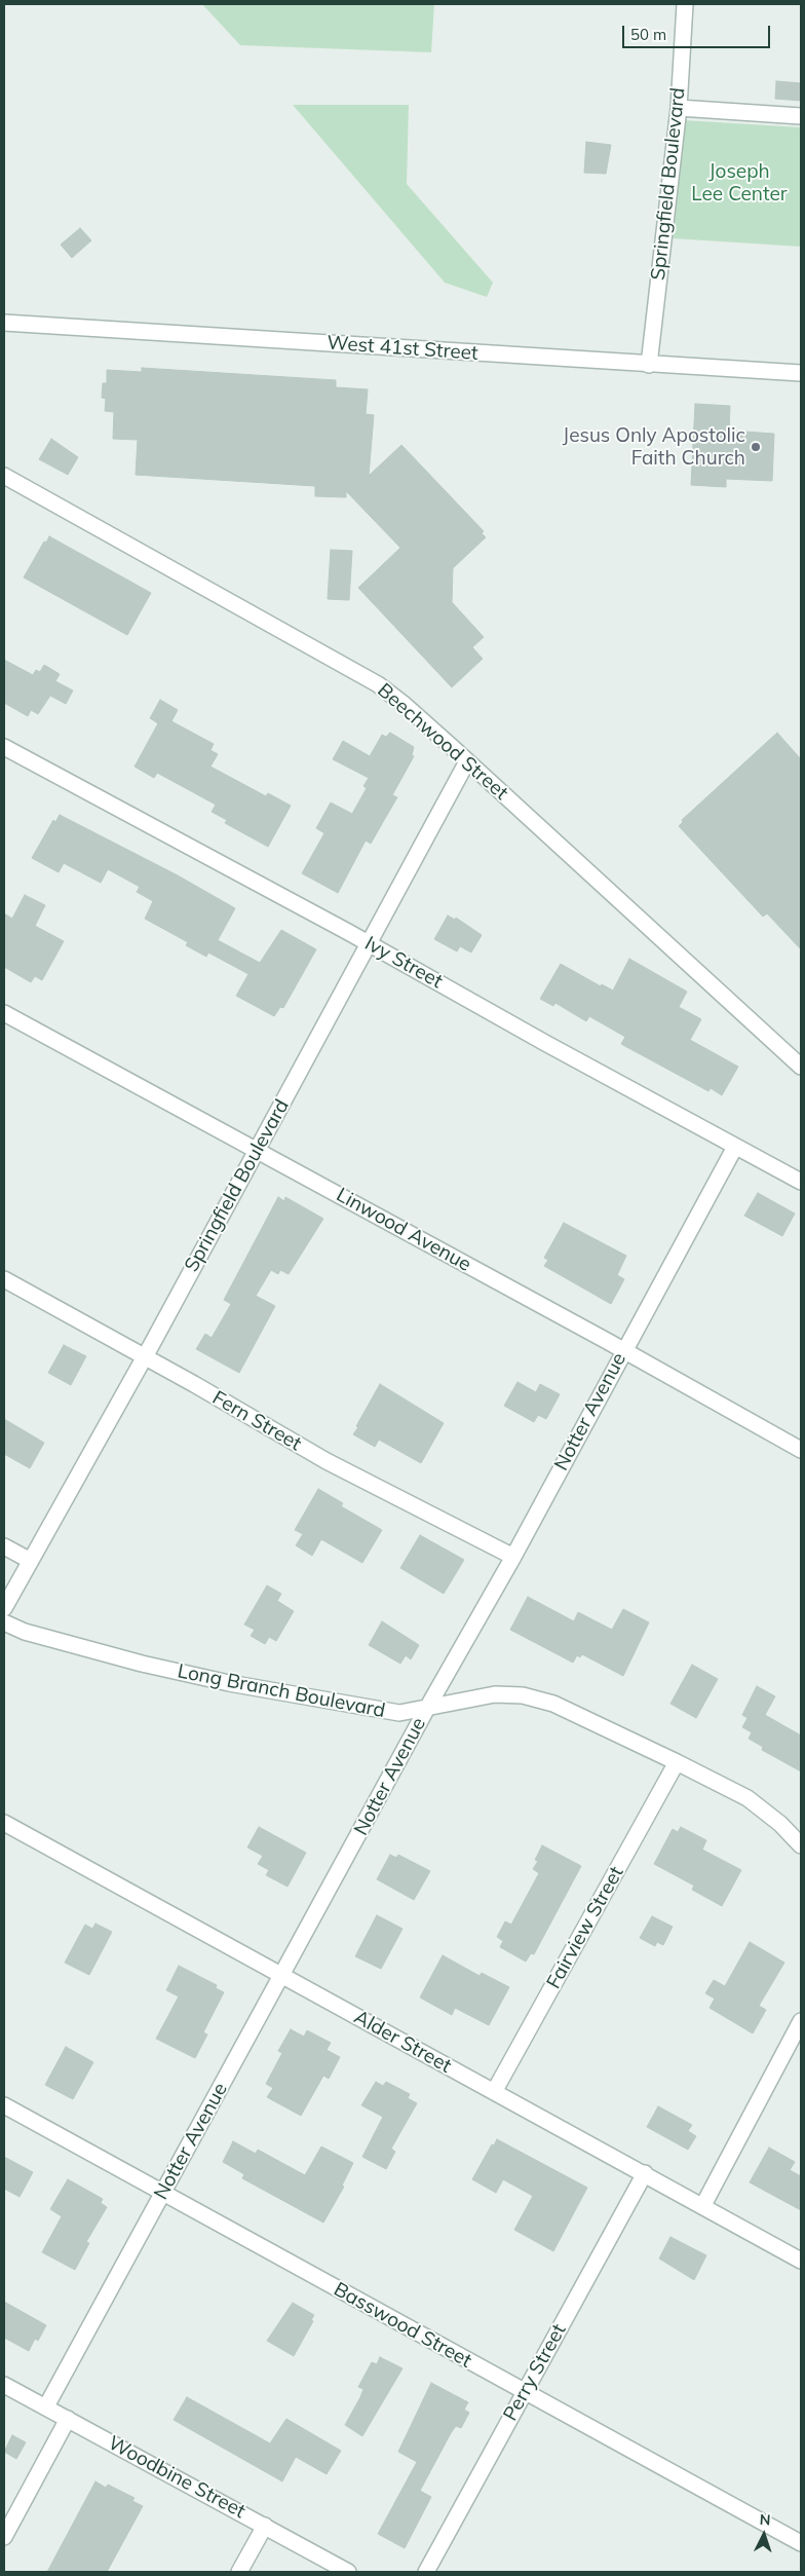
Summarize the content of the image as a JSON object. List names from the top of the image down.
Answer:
{
  "streets": {
    "street": [
      "Springfield Boulevard",
      "West 41st Street",
      "Beechwood Street",
      "Ivy Street",
      "Linwood Avenue",
      "Notter Avenue",
      "Fern Street",
      "Long Branch Boulevard",
      "Fairview Street",
      "Alder Street",
      "Basswood Street",
      "Perry Street",
      "Woodbine Street"
    ]
  },
  "crossings": [
    ["Springfield Boulevard", "West 41st Street"],
    ["Springfield Boulevard", "Beechwood Street"],
    ["Springfield Boulevard", "Ivy Street"],
    ["Springfield Boulevard", "Linwood Avenue"],
    ["Springfield Boulevard", "Fern Street"],
    ["Ivy Street", "Notter Avenue"],
    ["Linwood Avenue", "Notter Avenue"],
    ["Notter Avenue", "Fern Street"],
    ["Notter Avenue", "Long Branch Boulevard"],
    ["Notter Avenue", "Alder Street"],
    ["Notter Avenue", "Basswood Street"],
    ["Notter Avenue", "Woodbine Street"],
    ["Long Branch Boulevard", "Fairview Street"],
    ["Fairview Street", "Alder Street"],
    ["Alder Street", "Perry Street"],
    ["Basswood Street", "Perry Street"]
  ],
  "parks": ["Joseph Lee Center"],
  "places": ["Jesus Only Apostolic Faith Church"],
  "scale_bar": "50 m",
  "north": "top"
}
